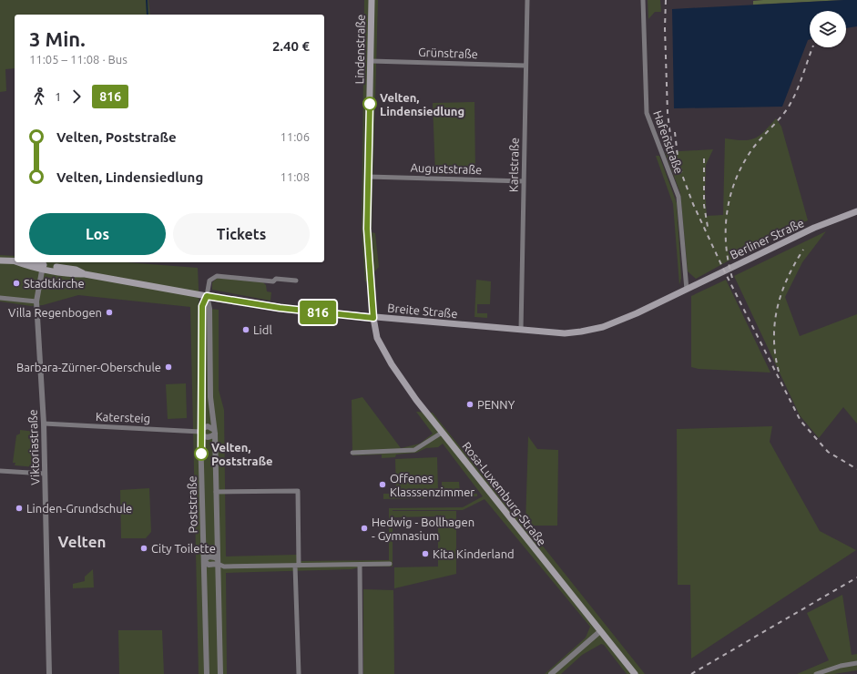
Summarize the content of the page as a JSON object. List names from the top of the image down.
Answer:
{
  "streets": {
    "main road": [
      "Lindenstraße",
      "Berliner Straße",
      "Breite Straße",
      "Rosa-Luxemburg-Straße"
    ],
    "street": [
      "Grünstraße",
      "Hafenstraße",
      "Karlstraße",
      "Auguststraße",
      "Katersteig",
      "Viktoriastraße",
      "Poststraße"
    ]
  },
  "crossings": [
    ["Lindenstraße", "Grünstraße"],
    ["Lindenstraße", "Auguststraße"],
    ["Lindenstraße", "Breite Straße"],
    ["Lindenstraße", "Rosa-Luxemburg-Straße"],
    ["Grünstraße", "Karlstraße"],
    ["Hafenstraße", "Berliner Straße"],
    ["Hafenstraße", "Breite Straße"],
    ["Karlstraße", "Auguststraße"],
    ["Karlstraße", "Breite Straße"],
    ["Berliner Straße", "Breite Straße"],
    ["Breite Straße", "Viktoriastraße"],
    ["Breite Straße", "Rosa-Luxemburg-Straße"],
    ["Breite Straße", "Poststraße"],
    ["Katersteig", "Viktoriastraße"],
    ["Katersteig", "Poststraße"]
  ],
  "districts": ["Velten"],
  "places": [
    "Velten, Lindensiedlung",
    "Stadtkirche",
    "Villa Regenbogen",
    "Lidl",
    "Barbara-Zürner-Oberschule",
    "PENNY",
    "Velten, Poststraße",
    "Offenes Klasssenzimmer",
    "Linden-Grundschule",
    "Hedwig - Bollhagen - Gymnasium",
    "City Toilette",
    "Kita Kinderland"
  ],
  "lines": ["bus line 816"],
  "page": {
    "on_map": "816",
    "heading": ["3 Min.", "11:05 – 11:08 · Bus", "2.40 €"],
    "legs": ["1", "816"],
    "list": [
      {
        "name": "Velten, Poststraße",
        "value": "11:06"
      },
      {
        "name": "Velten, Lindensiedlung",
        "value": "11:08"
      }
    ],
    "buttons": ["Los", "Tickets"]
  }
}
